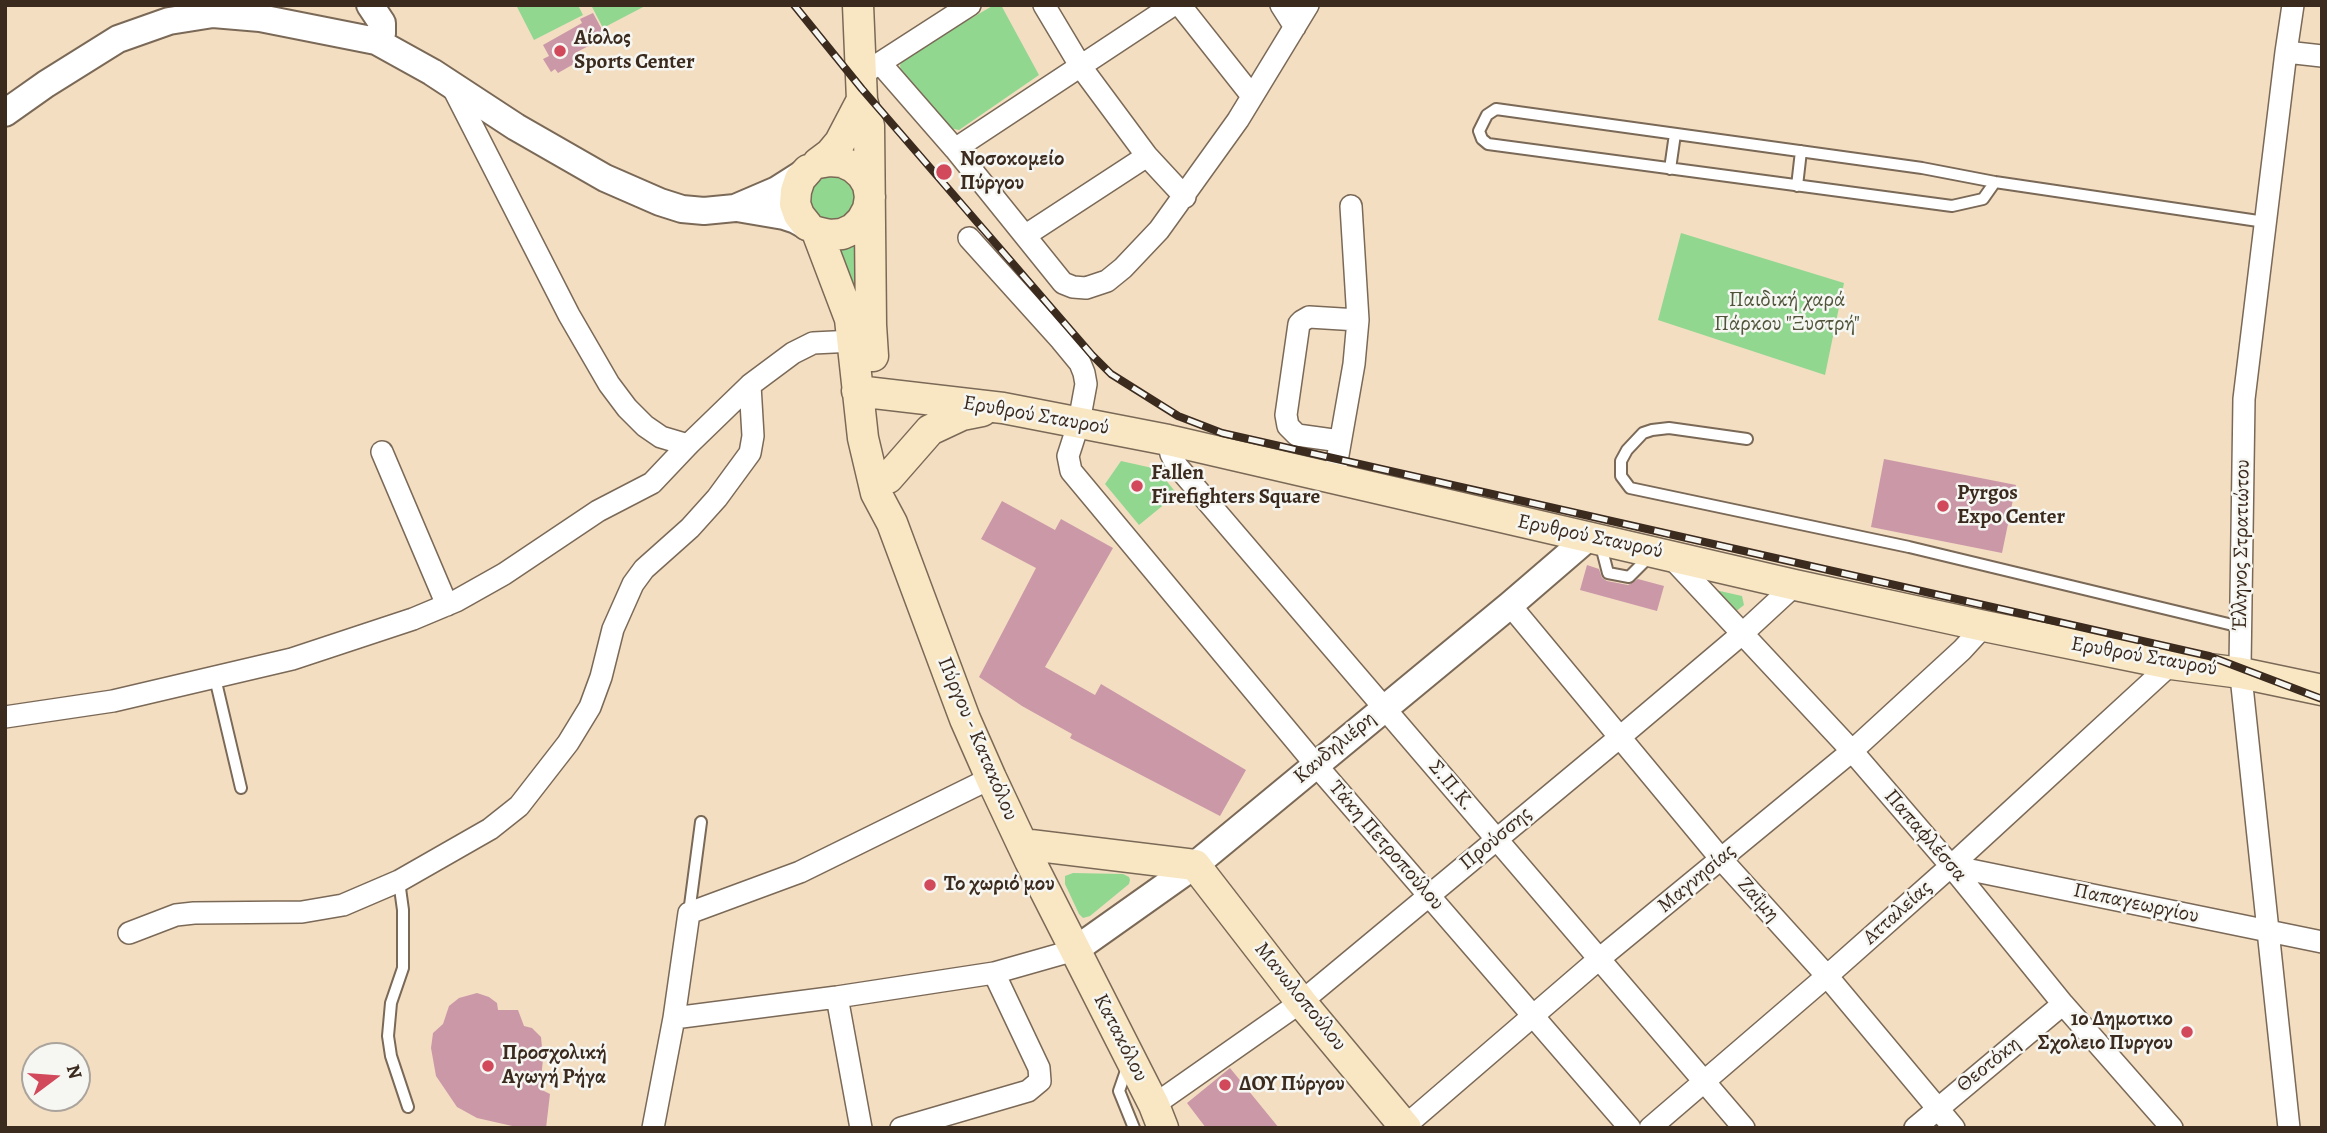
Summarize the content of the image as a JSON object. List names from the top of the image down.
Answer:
{
  "streets": {
    "main road": [
      "Ερυθρού Σταυρού",
      "Πύργου - Κατακόλου",
      "Μανωλοπούλου",
      "Κατακόλου"
    ],
    "street": [
      "Έλληνος Στρατιώτου",
      "Κανδηλιέρη",
      "Σ.Π.Κ.",
      "Παπαφλέσσα",
      "Προύσσης",
      "Τάκη Πετροπούλου",
      "Μαγνησίας",
      "Ζαΐμη",
      "Παπαγεωργίου",
      "Ατταλείας",
      "Θεοτόκη"
    ]
  },
  "crossings": [
    ["Ερυθρού Σταυρού", "Έλληνος Στρατιώτου"],
    ["Ερυθρού Σταυρού", "Πύργου - Κατακόλου"],
    ["Ερυθρού Σταυρού", "Κανδηλιέρη"],
    ["Ερυθρού Σταυρού", "Σ.Π.Κ."],
    ["Ερυθρού Σταυρού", "Παπαφλέσσα"],
    ["Ερυθρού Σταυρού", "Προύσσης"],
    ["Ερυθρού Σταυρού", "Τάκη Πετροπούλου"],
    ["Ερυθρού Σταυρού", "Μαγνησίας"],
    ["Ερυθρού Σταυρού", "Ατταλείας"],
    ["Έλληνος Στρατιώτου", "Παπαγεωργίου"],
    ["Πύργου - Κατακόλου", "Κανδηλιέρη"],
    ["Πύργου - Κατακόλου", "Κατακόλου"],
    ["Κανδηλιέρη", "Σ.Π.Κ."],
    ["Κανδηλιέρη", "Τάκη Πετροπούλου"],
    ["Κανδηλιέρη", "Ζαΐμη"],
    ["Κανδηλιέρη", "Μανωλοπούλου"],
    ["Κανδηλιέρη", "Κατακόλου"],
    ["Σ.Π.Κ.", "Προύσσης"],
    ["Σ.Π.Κ.", "Μαγνησίας"],
    ["Σ.Π.Κ.", "Ατταλείας"],
    ["Παπαφλέσσα", "Προύσσης"],
    ["Παπαφλέσσα", "Μαγνησίας"],
    ["Παπαφλέσσα", "Παπαγεωργίου"],
    ["Παπαφλέσσα", "Ατταλείας"],
    ["Παπαφλέσσα", "Θεοτόκη"],
    ["Προύσσης", "Τάκη Πετροπούλου"],
    ["Προύσσης", "Ζαΐμη"],
    ["Προύσσης", "Μανωλοπούλου"],
    ["Προύσσης", "Κατακόλου"],
    ["Τάκη Πετροπούλου", "Μαγνησίας"],
    ["Μαγνησίας", "Ζαΐμη"],
    ["Μαγνησίας", "Μανωλοπούλου"],
    ["Ζαΐμη", "Ατταλείας"],
    ["Ζαΐμη", "Θεοτόκη"],
    ["Παπαγεωργίου", "Ατταλείας"]
  ],
  "parks": ["Παιδική χαρά Πάρκου \"Ξυστρή\""],
  "places": [
    "Αίολος Sports Center",
    "Νοσοκομείο Πύργου",
    "Fallen Firefighters Square",
    "Pyrgos Expo Center",
    "Το χωριό μου",
    "1ο Δημοτικο Σχολειο Πυργου",
    "Προσχολική Αγωγή Ρήγα",
    "ΔΟΥ Πύργου"
  ],
  "north": "right"
}
